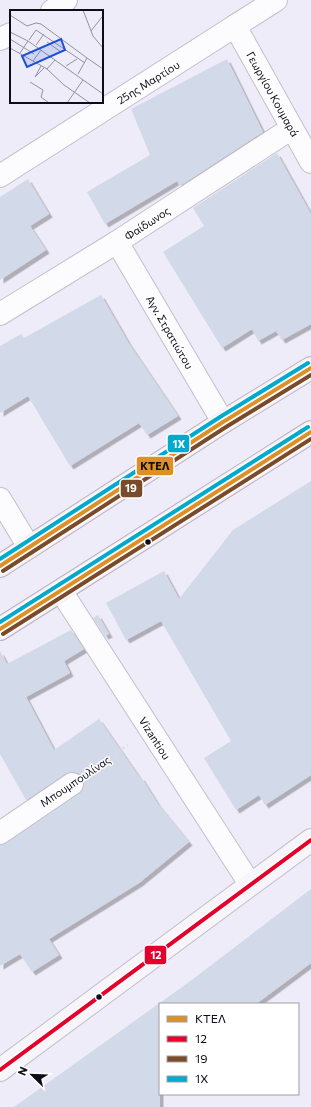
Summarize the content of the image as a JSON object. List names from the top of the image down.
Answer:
{
  "streets": {
    "street": [
      "25ης Μαρτίου",
      "Γεωργίου Κουμαρά",
      "Φαίδωνος",
      "Αγν. Στρατιώτου",
      "Vizantiou",
      "Μπουμπουλίνας"
    ]
  },
  "crossings": [
    ["25ης Μαρτίου", "Γεωργίου Κουμαρά"],
    ["Γεωργίου Κουμαρά", "Φαίδωνος"],
    ["Φαίδωνος", "Αγν. Στρατιώτου"],
    ["Vizantiou", "Μπουμπουλίνας"]
  ],
  "lines": [
    "transit line 1Χ",
    "transit line ΚΤΕΛ",
    "transit line 19",
    "transit line 12"
  ],
  "legend": [
    "ΚΤΕΛ",
    "12",
    "19",
    "1Χ"
  ],
  "north": "top left"
}
